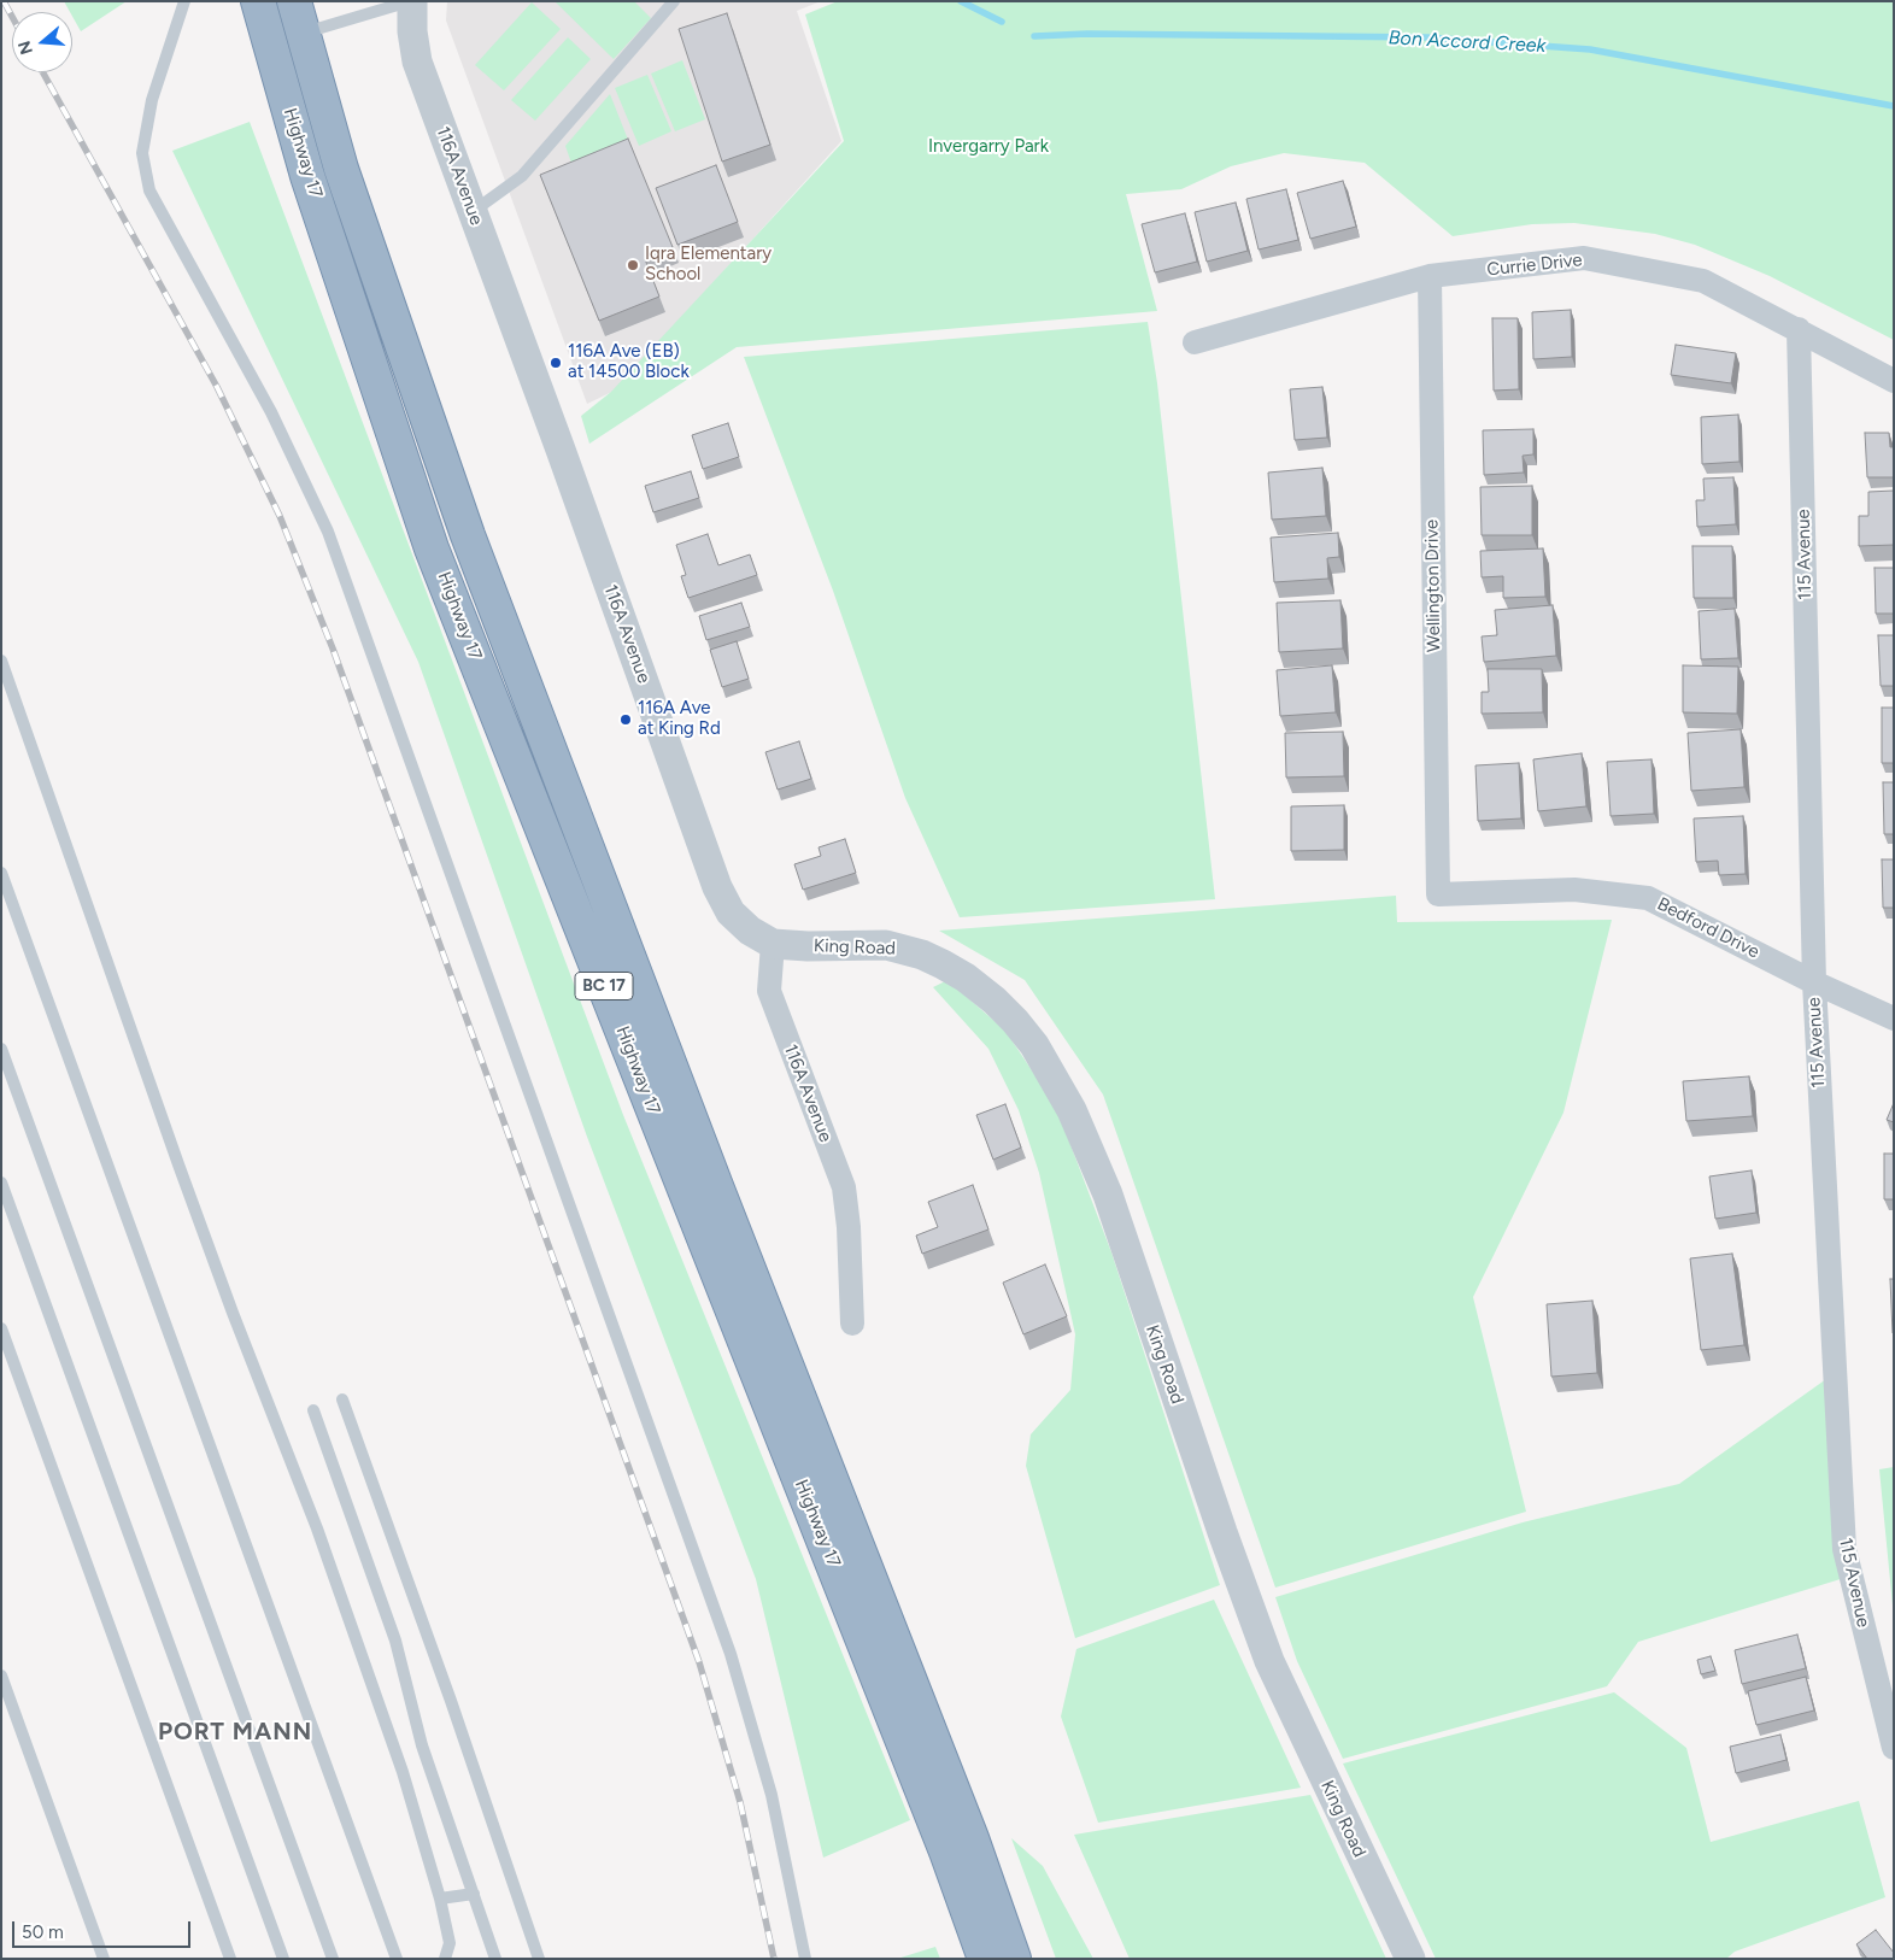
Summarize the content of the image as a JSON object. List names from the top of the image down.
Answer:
{
  "streets": {
    "highway": ["Highway 17", "BC 17"],
    "street": [
      "116A Avenue",
      "Currie Drive",
      "115 Avenue",
      "Wellington Drive",
      "Bedford Drive",
      "King Road"
    ]
  },
  "crossings": [
    ["116A Avenue", "King Road"],
    ["Currie Drive", "115 Avenue"],
    ["Currie Drive", "Wellington Drive"],
    ["115 Avenue", "Bedford Drive"],
    ["Wellington Drive", "Bedford Drive"]
  ],
  "districts": ["PORT MANN"],
  "water": ["Bon Accord Creek"],
  "parks": ["Invergarry Park"],
  "places": ["Iqra Elementary School", "116A Ave (EB) at 14500 Block", "116A Ave at King Rd"],
  "scale_bar": "50 m",
  "north": "left"
}
